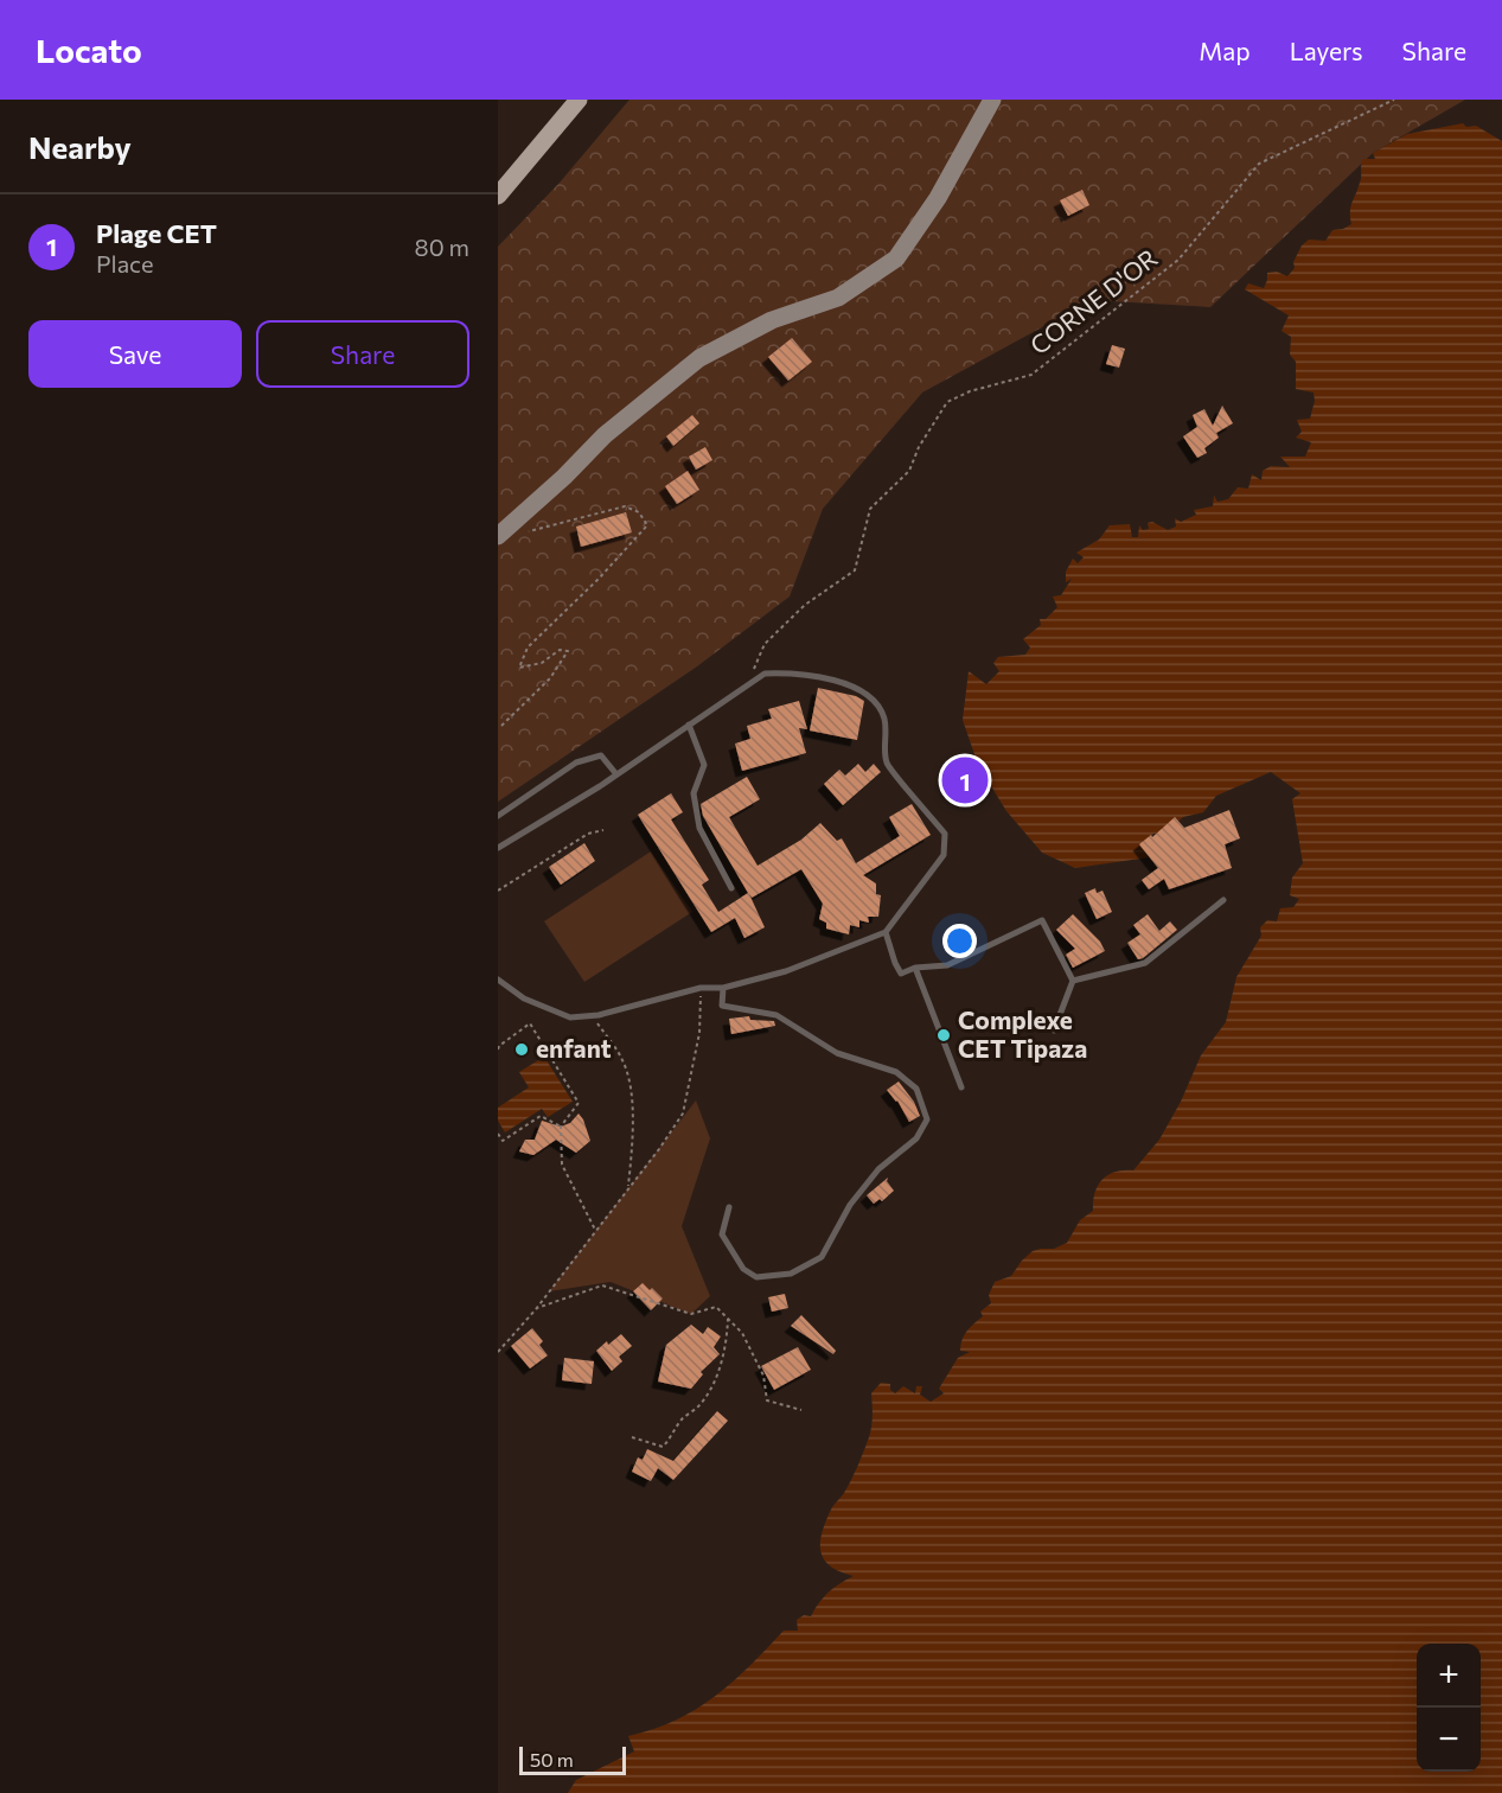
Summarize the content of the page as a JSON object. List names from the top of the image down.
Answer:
{
  "streets": {
    "path": ["CORNE D'OR"]
  },
  "places": ["Complexe CET Tipaza", "enfant"],
  "scale_bar": "50 m",
  "page": {
    "header": "Locato",
    "nav": ["Map", "Layers", "Share"],
    "heading": "Nearby",
    "list": [
      {
        "mark": "1",
        "name": "Plage CET",
        "note": "Place",
        "value": "80 m"
      }
    ],
    "buttons": ["Save", "Share"],
    "pins": "1",
    "map_buttons": ["+", "−"],
    "scale": "50 m"
  }
}
